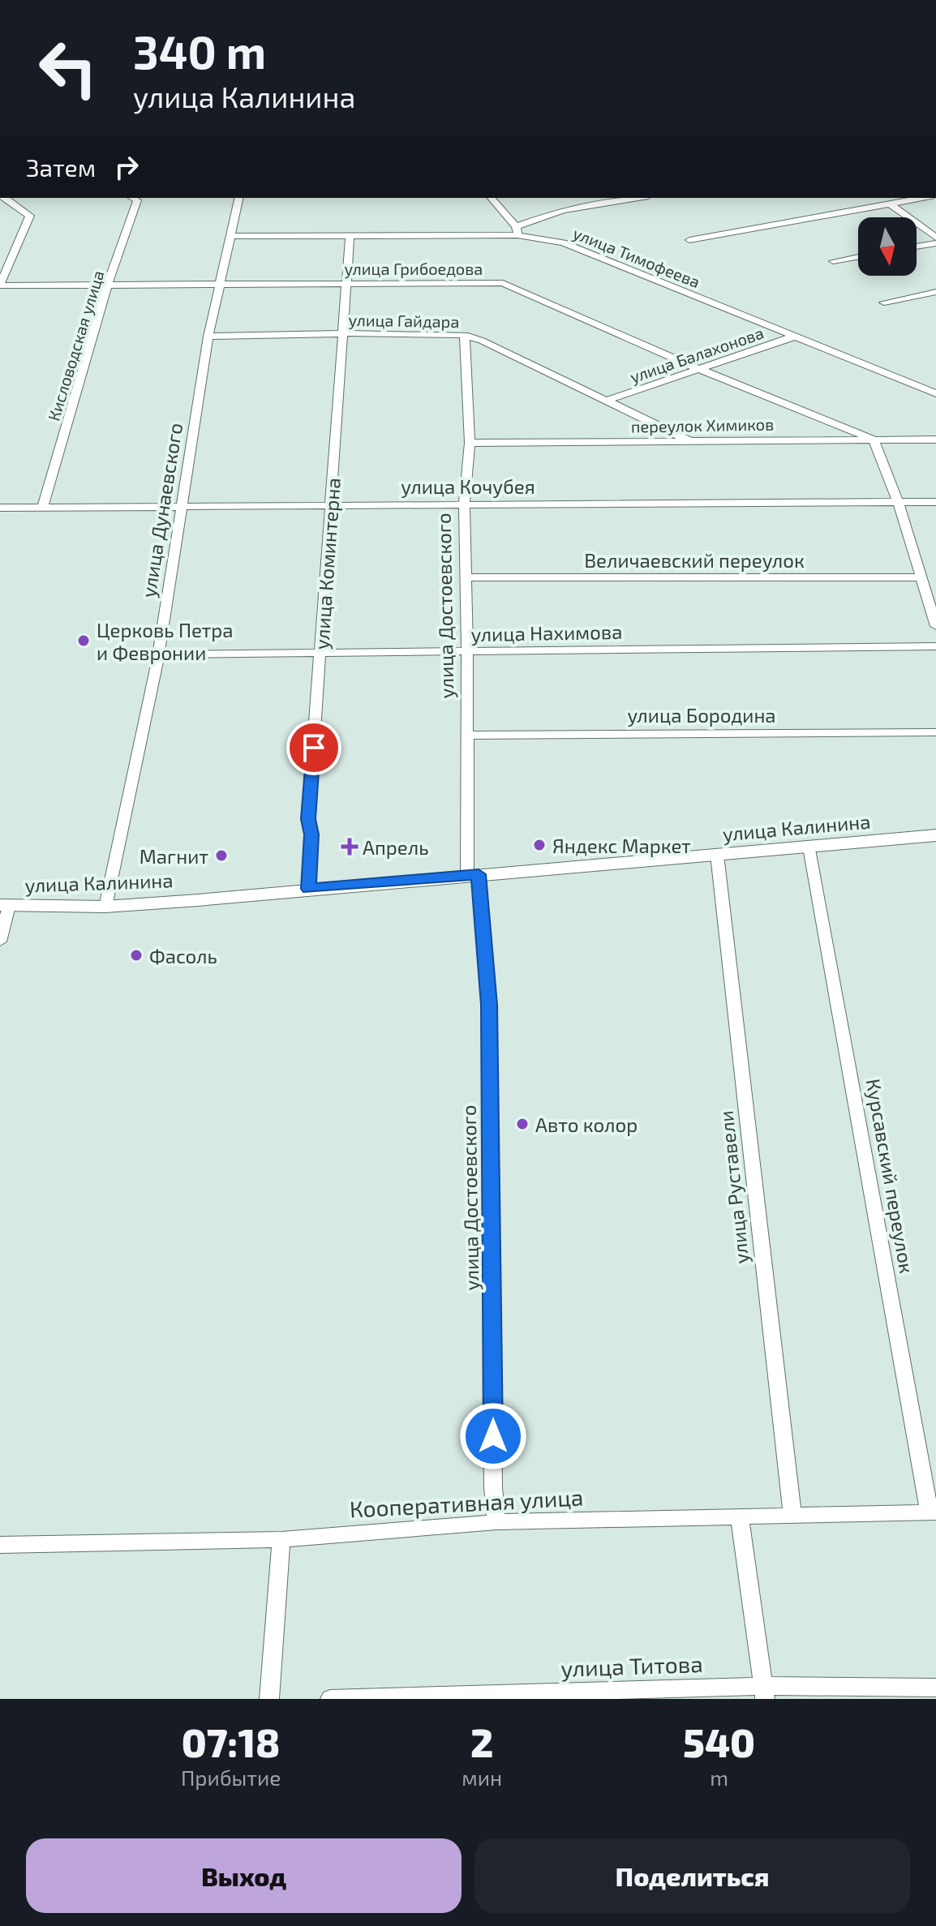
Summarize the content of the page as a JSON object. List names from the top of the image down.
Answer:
{
  "streets": {
    "main road": ["улица Калинина"],
    "street": [
      "улица Тимофеева",
      "улица Грибоедова",
      "улица Гайдара",
      "Кисловодская улица",
      "улица Балахонова",
      "переулок Химиков",
      "улица Кочубея",
      "улица Дунаевского",
      "Величаевский переулок",
      "улица Коминтерна",
      "улица Достоевского",
      "улица Нахимова",
      "улица Бородина",
      "Курсавский переулок",
      "улица Руставели",
      "Кооперативная улица",
      "улица Титова"
    ]
  },
  "crossings": [
    ["улица Тимофеева", "улица Балахонова"],
    ["улица Тимофеева", "улица Дунаевского"],
    ["улица Тимофеева", "улица Коминтерна"],
    ["улица Грибоедова", "Кисловодская улица"],
    ["улица Грибоедова", "улица Балахонова"],
    ["улица Грибоедова", "переулок Химиков"],
    ["улица Грибоедова", "улица Дунаевского"],
    ["улица Грибоедова", "улица Коминтерна"],
    ["улица Гайдара", "улица Балахонова"],
    ["улица Гайдара", "переулок Химиков"],
    ["улица Гайдара", "улица Дунаевского"],
    ["улица Гайдара", "улица Коминтерна"],
    ["улица Гайдара", "улица Достоевского"],
    ["Кисловодская улица", "улица Кочубея"],
    ["переулок Химиков", "улица Достоевского"],
    ["улица Кочубея", "улица Дунаевского"],
    ["улица Кочубея", "улица Коминтерна"],
    ["улица Кочубея", "улица Достоевского"],
    ["улица Дунаевского", "улица Нахимова"],
    ["улица Дунаевского", "улица Калинина"],
    ["Величаевский переулок", "улица Достоевского"],
    ["улица Коминтерна", "улица Нахимова"],
    ["улица Коминтерна", "улица Калинина"],
    ["улица Достоевского", "улица Нахимова"],
    ["улица Достоевского", "улица Бородина"],
    ["улица Достоевского", "улица Калинина"],
    ["улица Достоевского", "Кооперативная улица"],
    ["улица Калинина", "Курсавский переулок"],
    ["улица Калинина", "улица Руставели"],
    ["Курсавский переулок", "Кооперативная улица"],
    ["улица Руставели", "Кооперативная улица"]
  ],
  "places": {
    "other": [
      "Церковь Петра и Февронии",
      "Яндекс Маркет",
      "Магнит",
      "Фасоль",
      "Авто колор"
    ],
    "health": ["Апрель"]
  },
  "north": "bottom",
  "page": {
    "turn": ["340 m", "улица Калинина"],
    "then": "Затем",
    "eta": [
      "07:18",
      "Прибытие",
      "2",
      "мин",
      "540",
      "m"
    ],
    "buttons": ["Выход", "Поделиться"]
  }
}
